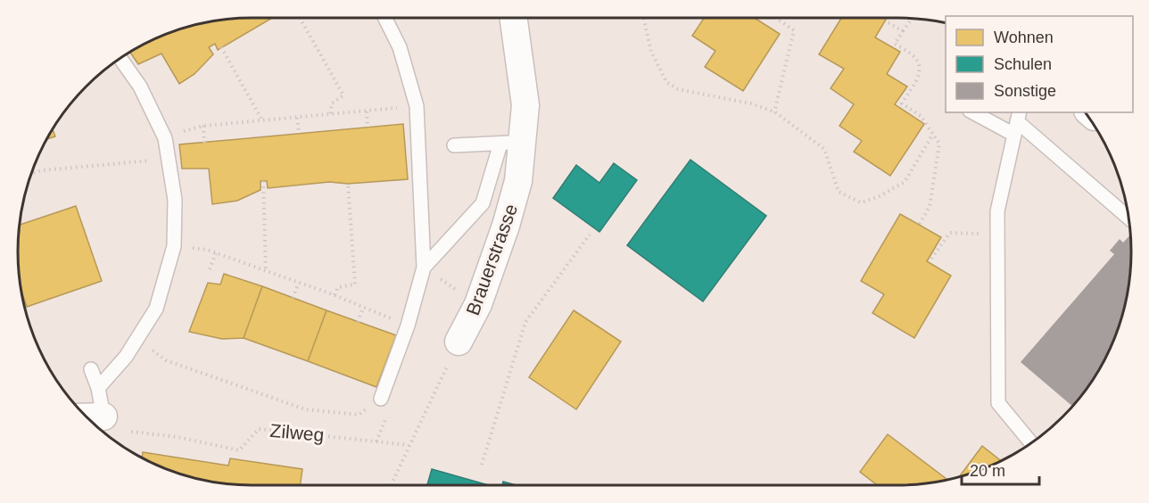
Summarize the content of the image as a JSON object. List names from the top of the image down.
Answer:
{
  "streets": {
    "street": ["Brauerstrasse"],
    "path": ["Zilweg"]
  },
  "legend": ["Wohnen", "Schulen", "Sonstige"],
  "scale_bar": "20 m"
}
